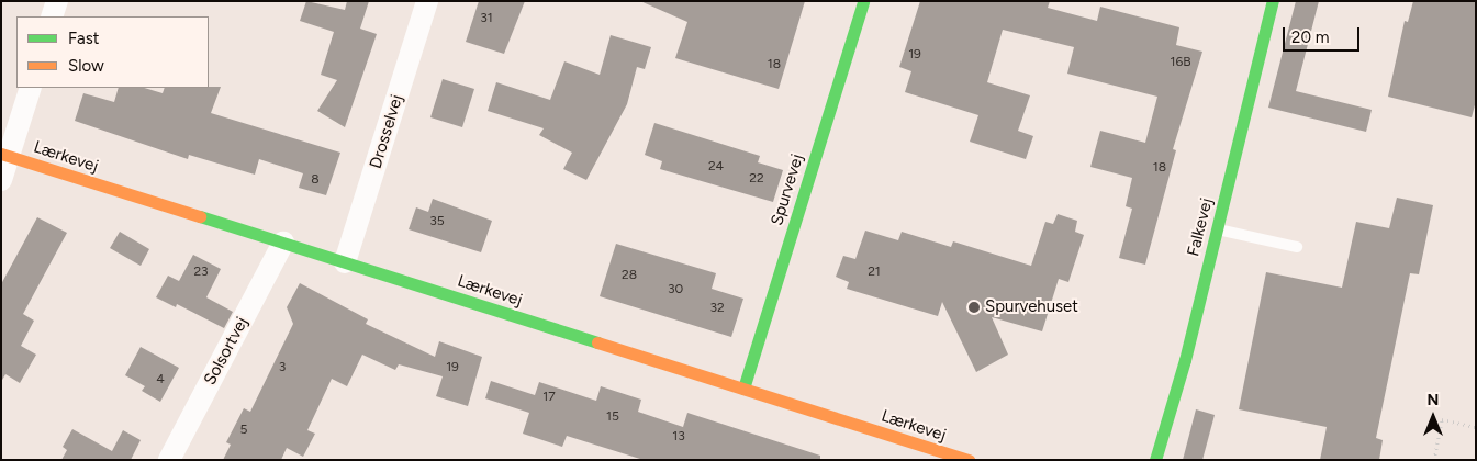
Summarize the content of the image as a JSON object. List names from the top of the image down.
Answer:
{
  "streets": {
    "street": [
      "Drosselvej",
      "Lærkevej",
      "Spurvevej",
      "Falkevej",
      "Solsortvej"
    ]
  },
  "crossings": [
    ["Drosselvej", "Lærkevej"],
    ["Lærkevej", "Spurvevej"],
    ["Lærkevej", "Solsortvej"]
  ],
  "places": ["Spurvehuset"],
  "house_numbers": [
    "31",
    "19",
    "16B",
    "18",
    "24",
    "18",
    "22",
    "8",
    "35",
    "23",
    "21",
    "28",
    "30",
    "32",
    "3",
    "19",
    "4",
    "17",
    "15",
    "5",
    "13"
  ],
  "legend": ["Fast", "Slow"],
  "scale_bar": "20 m",
  "north": "top"
}
